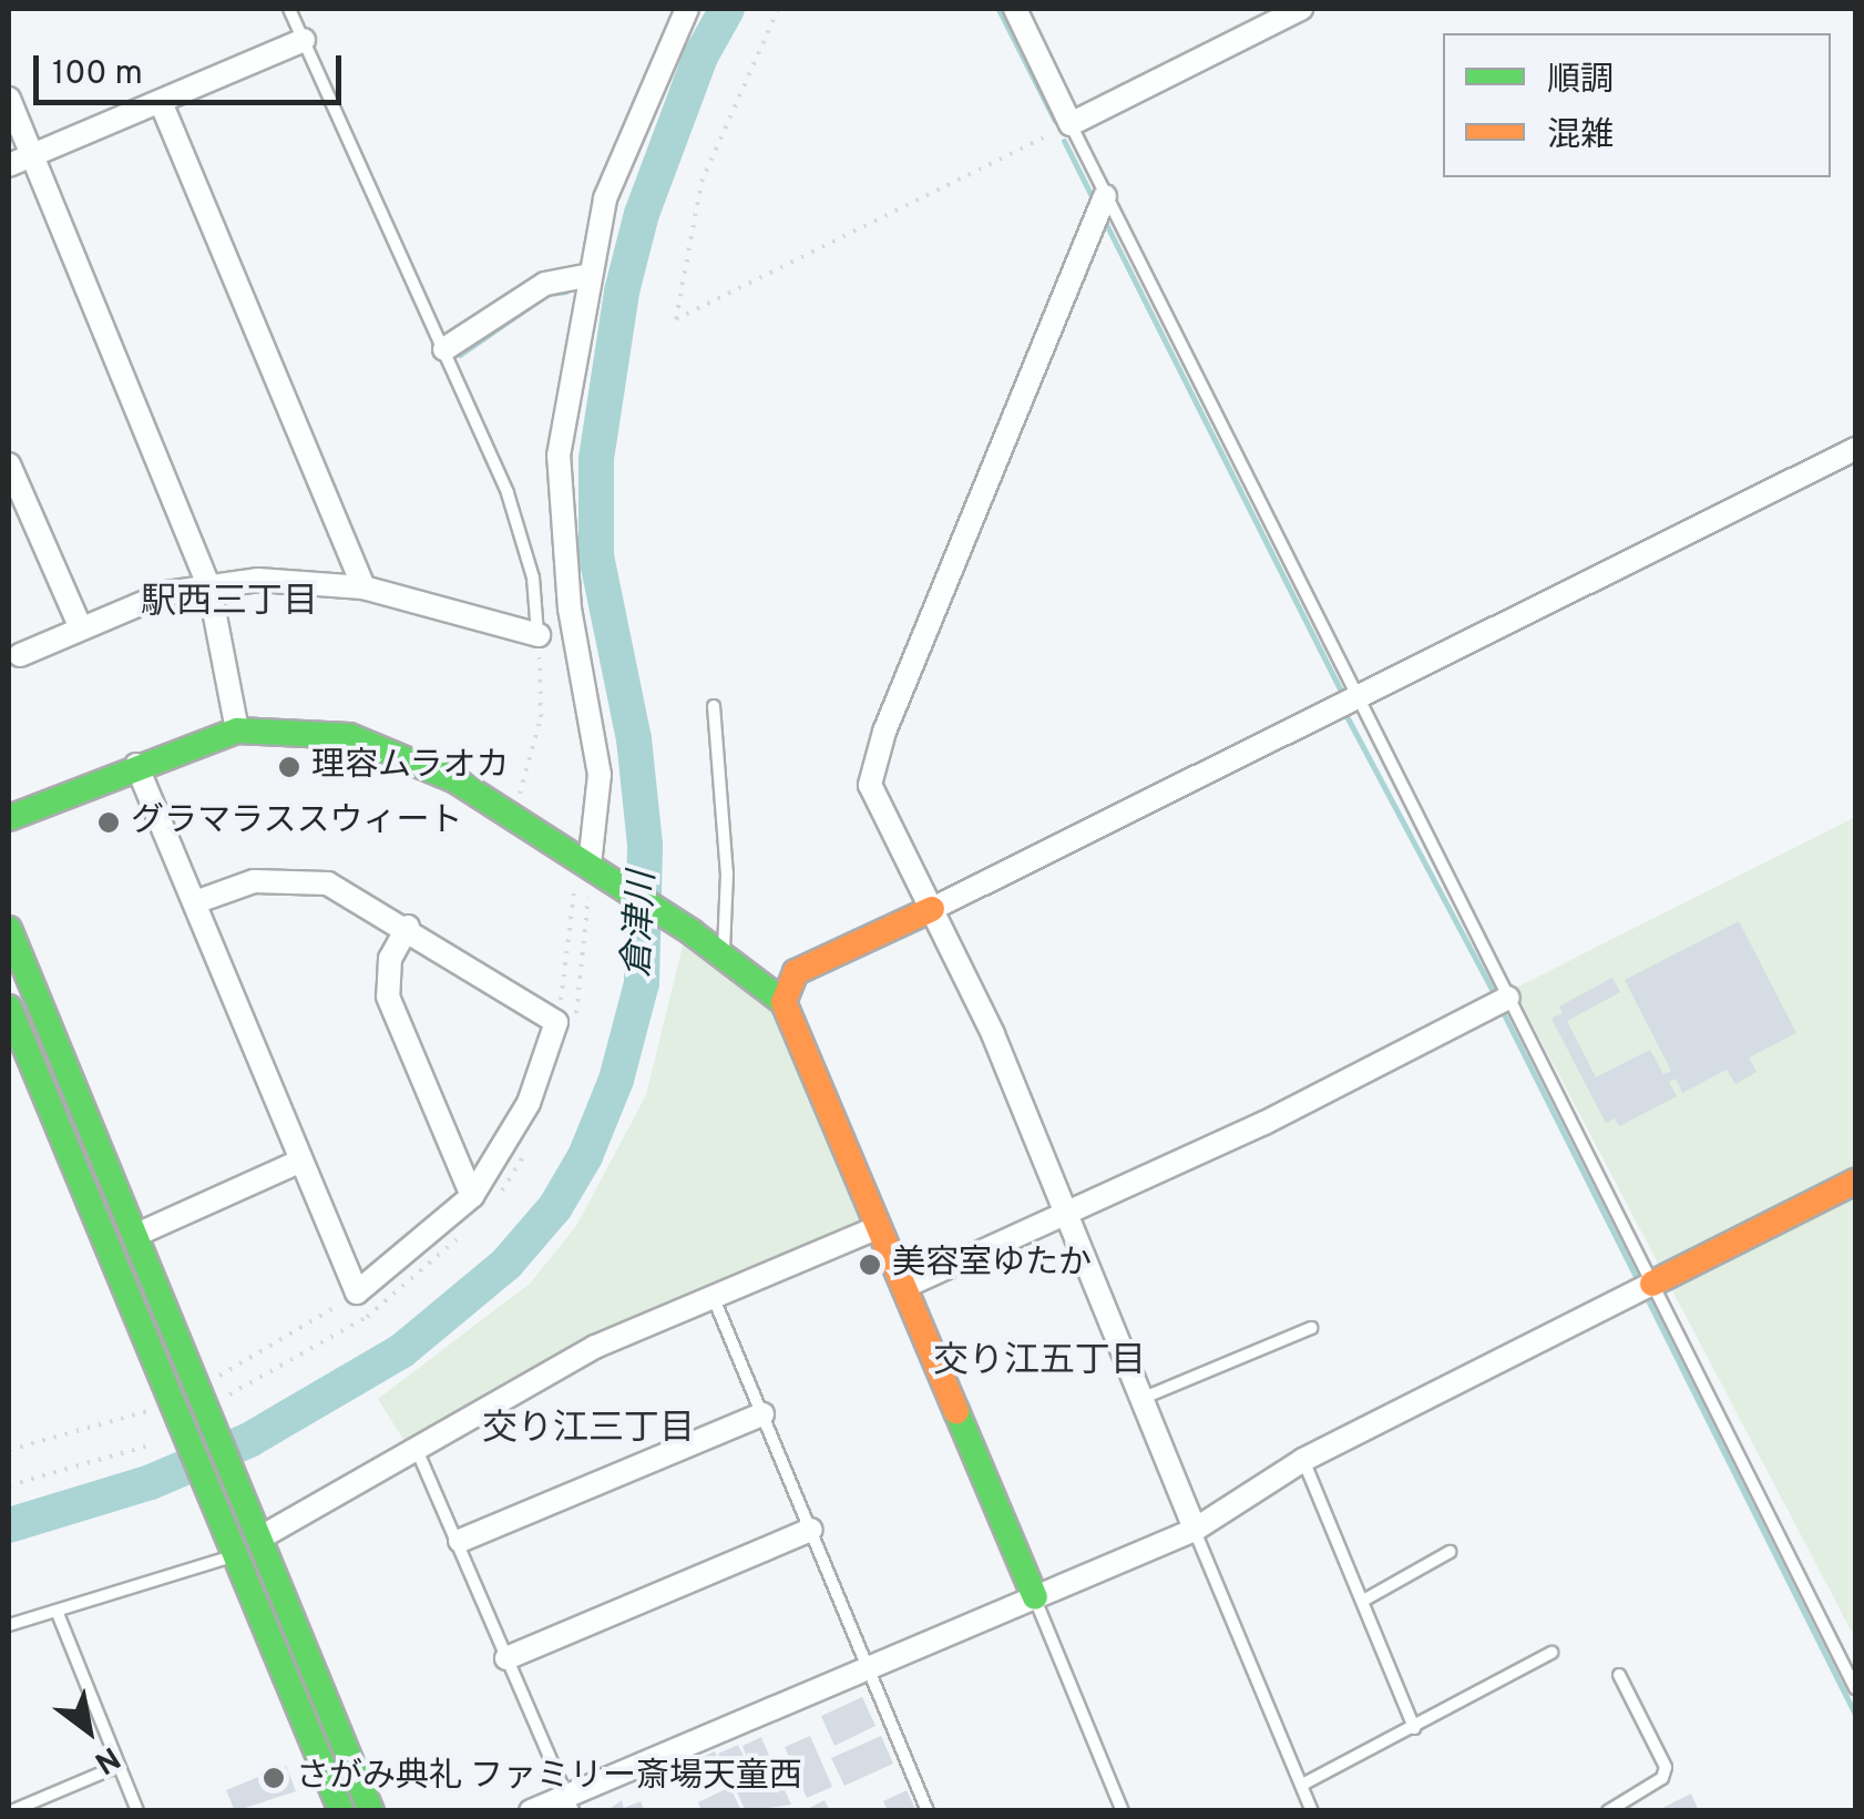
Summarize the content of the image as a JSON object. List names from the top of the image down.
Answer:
{
  "districts": ["駅西三丁目", "交り江五丁目", "交り江三丁目"],
  "water": ["倉津川"],
  "places": [
    "理容ムラオカ",
    "グラマラススウィート",
    "美容室ゆたか",
    "さがみ典礼 ファミリー斎場天童西"
  ],
  "legend": ["順調", "混雑"],
  "scale_bar": "100 m",
  "north": "bottom right"
}
